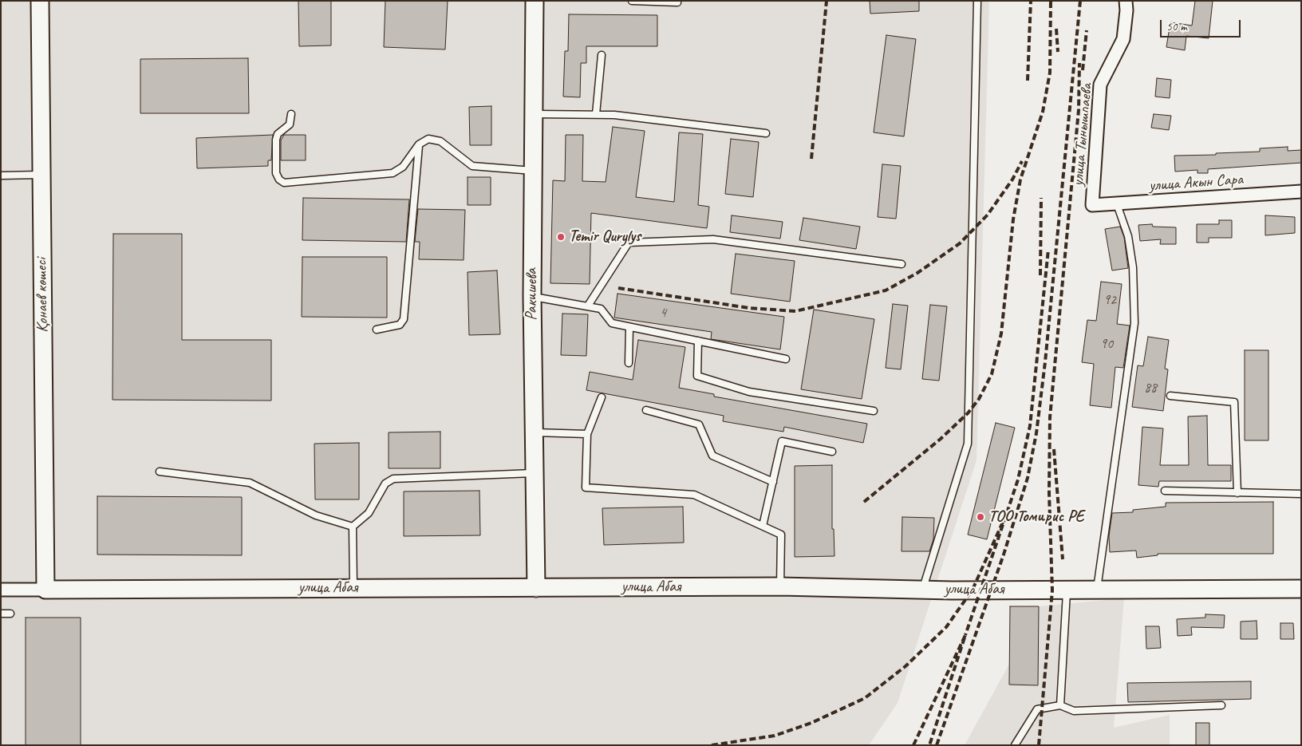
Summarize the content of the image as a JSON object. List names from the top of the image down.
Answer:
{
  "streets": {
    "street": [
      "улица Тынышпаева",
      "улица Акын Сара",
      "Ракишева",
      "Қонаев көшесі",
      "улица Абая"
    ]
  },
  "crossings": [
    ["улица Тынышпаева", "улица Акын Сара"],
    ["Ракишева", "улица Абая"],
    ["Қонаев көшесі", "улица Абая"]
  ],
  "places": ["Temir Qurylys", "ТОО Томирис РЕ"],
  "house_numbers": [
    "92",
    "4",
    "90",
    "88"
  ],
  "scale_bar": "50 m"
}
